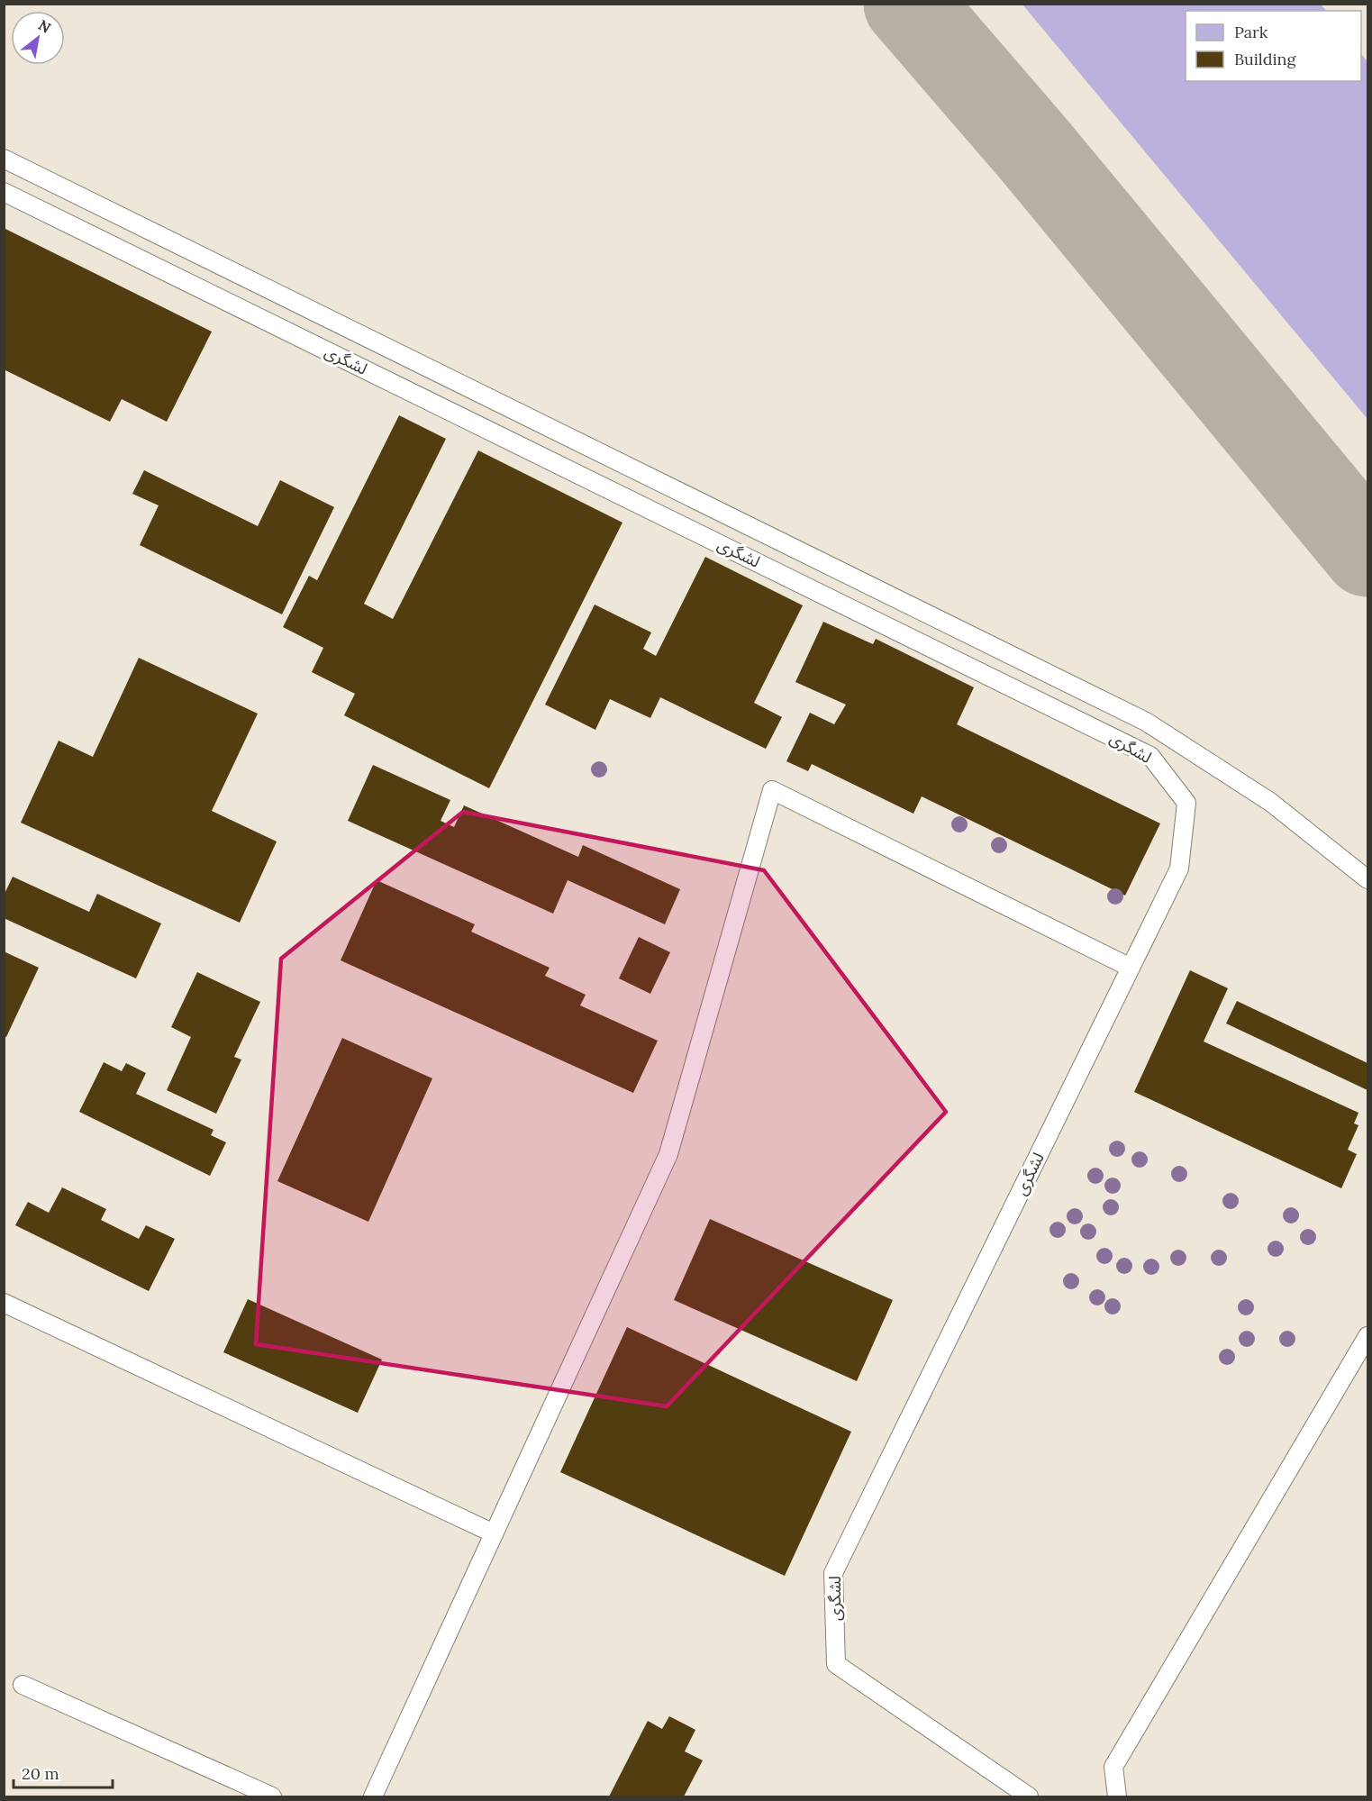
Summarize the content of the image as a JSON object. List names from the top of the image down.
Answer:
{
  "streets": {
    "lane": ["لشگری"]
  },
  "legend": ["Park", "Building"],
  "scale_bar": "20 m",
  "north": "top right"
}
